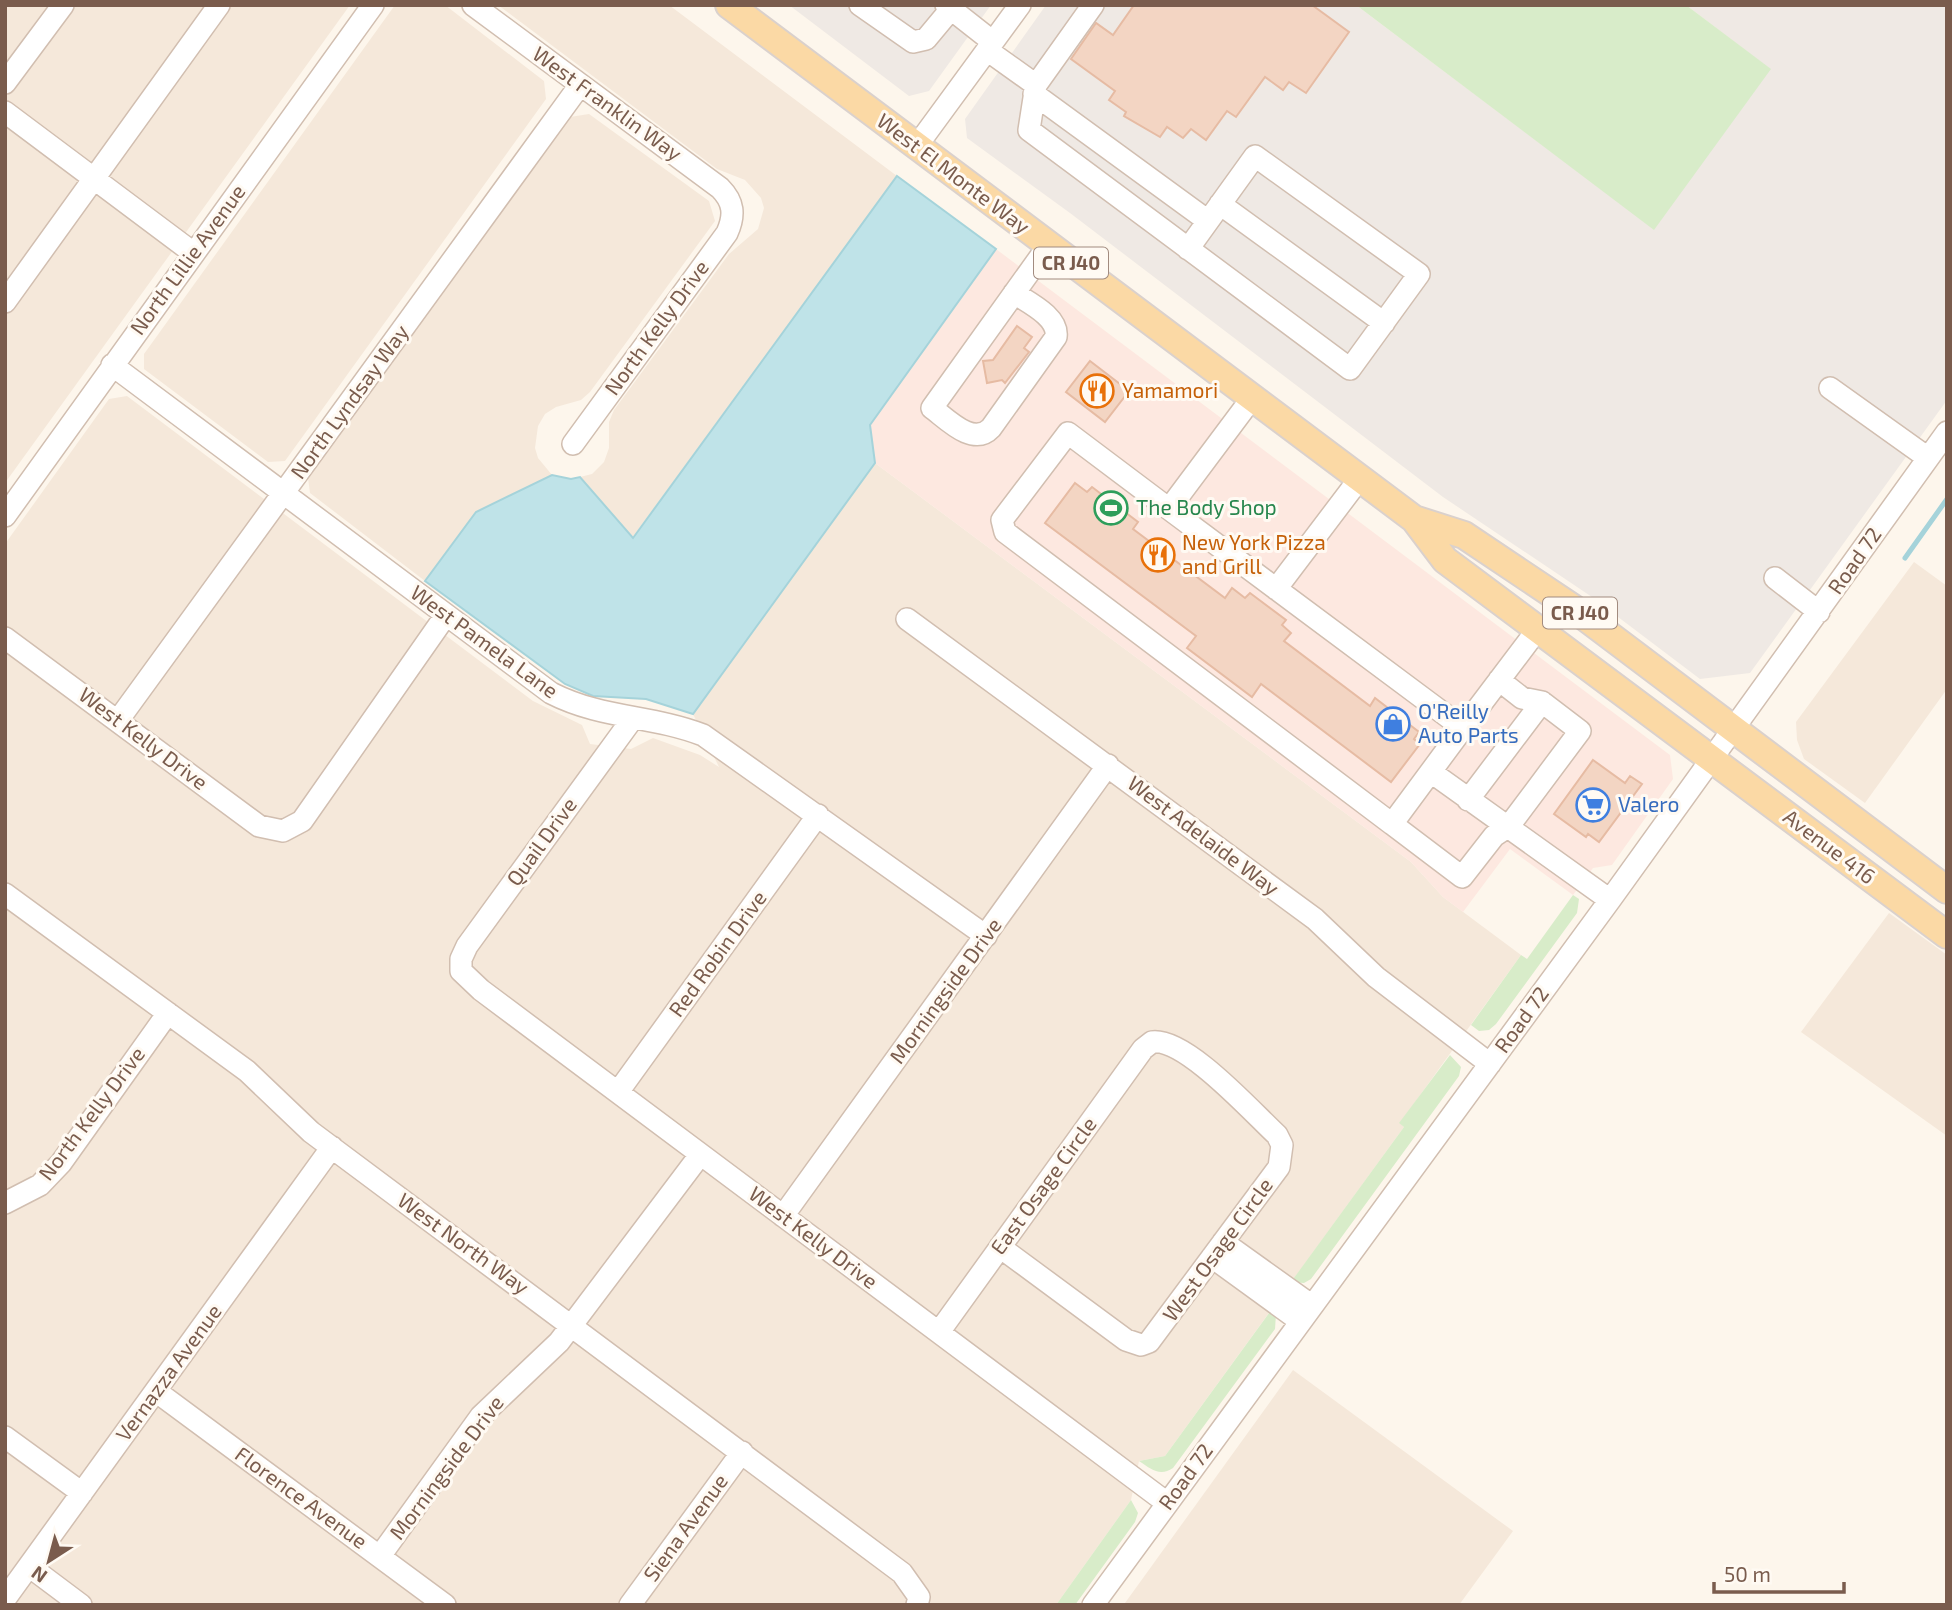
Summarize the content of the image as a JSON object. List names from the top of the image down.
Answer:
{
  "streets": {
    "main road": ["West El Monte Way", "CR J40", "Avenue 416"],
    "street": [
      "West Franklin Way",
      "North Lillie Avenue",
      "North Kelly Drive",
      "North Lyndsay Way",
      "Road 72",
      "West Pamela Lane",
      "West Kelly Drive",
      "West Adelaide Way",
      "Quail Drive",
      "Red Robin Drive",
      "Morningside Drive",
      "East Osage Circle",
      "West North Way",
      "West Osage Circle",
      "Vernazza Avenue",
      "Florence Avenue",
      "Siena Avenue"
    ]
  },
  "crossings": [
    ["West Franklin Way", "North Kelly Drive"],
    ["West Franklin Way", "North Lyndsay Way"],
    ["West El Monte Way", "Road 72"],
    ["West El Monte Way", "Avenue 416"],
    ["North Lillie Avenue", "West Pamela Lane"],
    ["North Kelly Drive", "West North Way"],
    ["North Lyndsay Way", "West Pamela Lane"],
    ["North Lyndsay Way", "West Kelly Drive"],
    ["Road 72", "West Kelly Drive"],
    ["Road 72", "West Adelaide Way"],
    ["Road 72", "Avenue 416"],
    ["West Pamela Lane", "West Kelly Drive"],
    ["West Pamela Lane", "Quail Drive"],
    ["West Pamela Lane", "Red Robin Drive"],
    ["West Pamela Lane", "Morningside Drive"],
    ["West Kelly Drive", "Quail Drive"],
    ["West Kelly Drive", "Red Robin Drive"],
    ["West Kelly Drive", "Morningside Drive"],
    ["West Kelly Drive", "East Osage Circle"],
    ["West Adelaide Way", "Morningside Drive"],
    ["Morningside Drive", "West North Way"],
    ["Morningside Drive", "Florence Avenue"],
    ["East Osage Circle", "West Osage Circle"],
    ["West North Way", "Vernazza Avenue"],
    ["West North Way", "Siena Avenue"],
    ["Vernazza Avenue", "Florence Avenue"]
  ],
  "places": {
    "restaurant": ["Yamamori", "New York Pizza and Grill"],
    "sports": ["The Body Shop"],
    "shop": ["O'Reilly Auto Parts"],
    "supermarket": ["Valero"]
  },
  "scale_bar": "50 m",
  "north": "bottom left"
}
